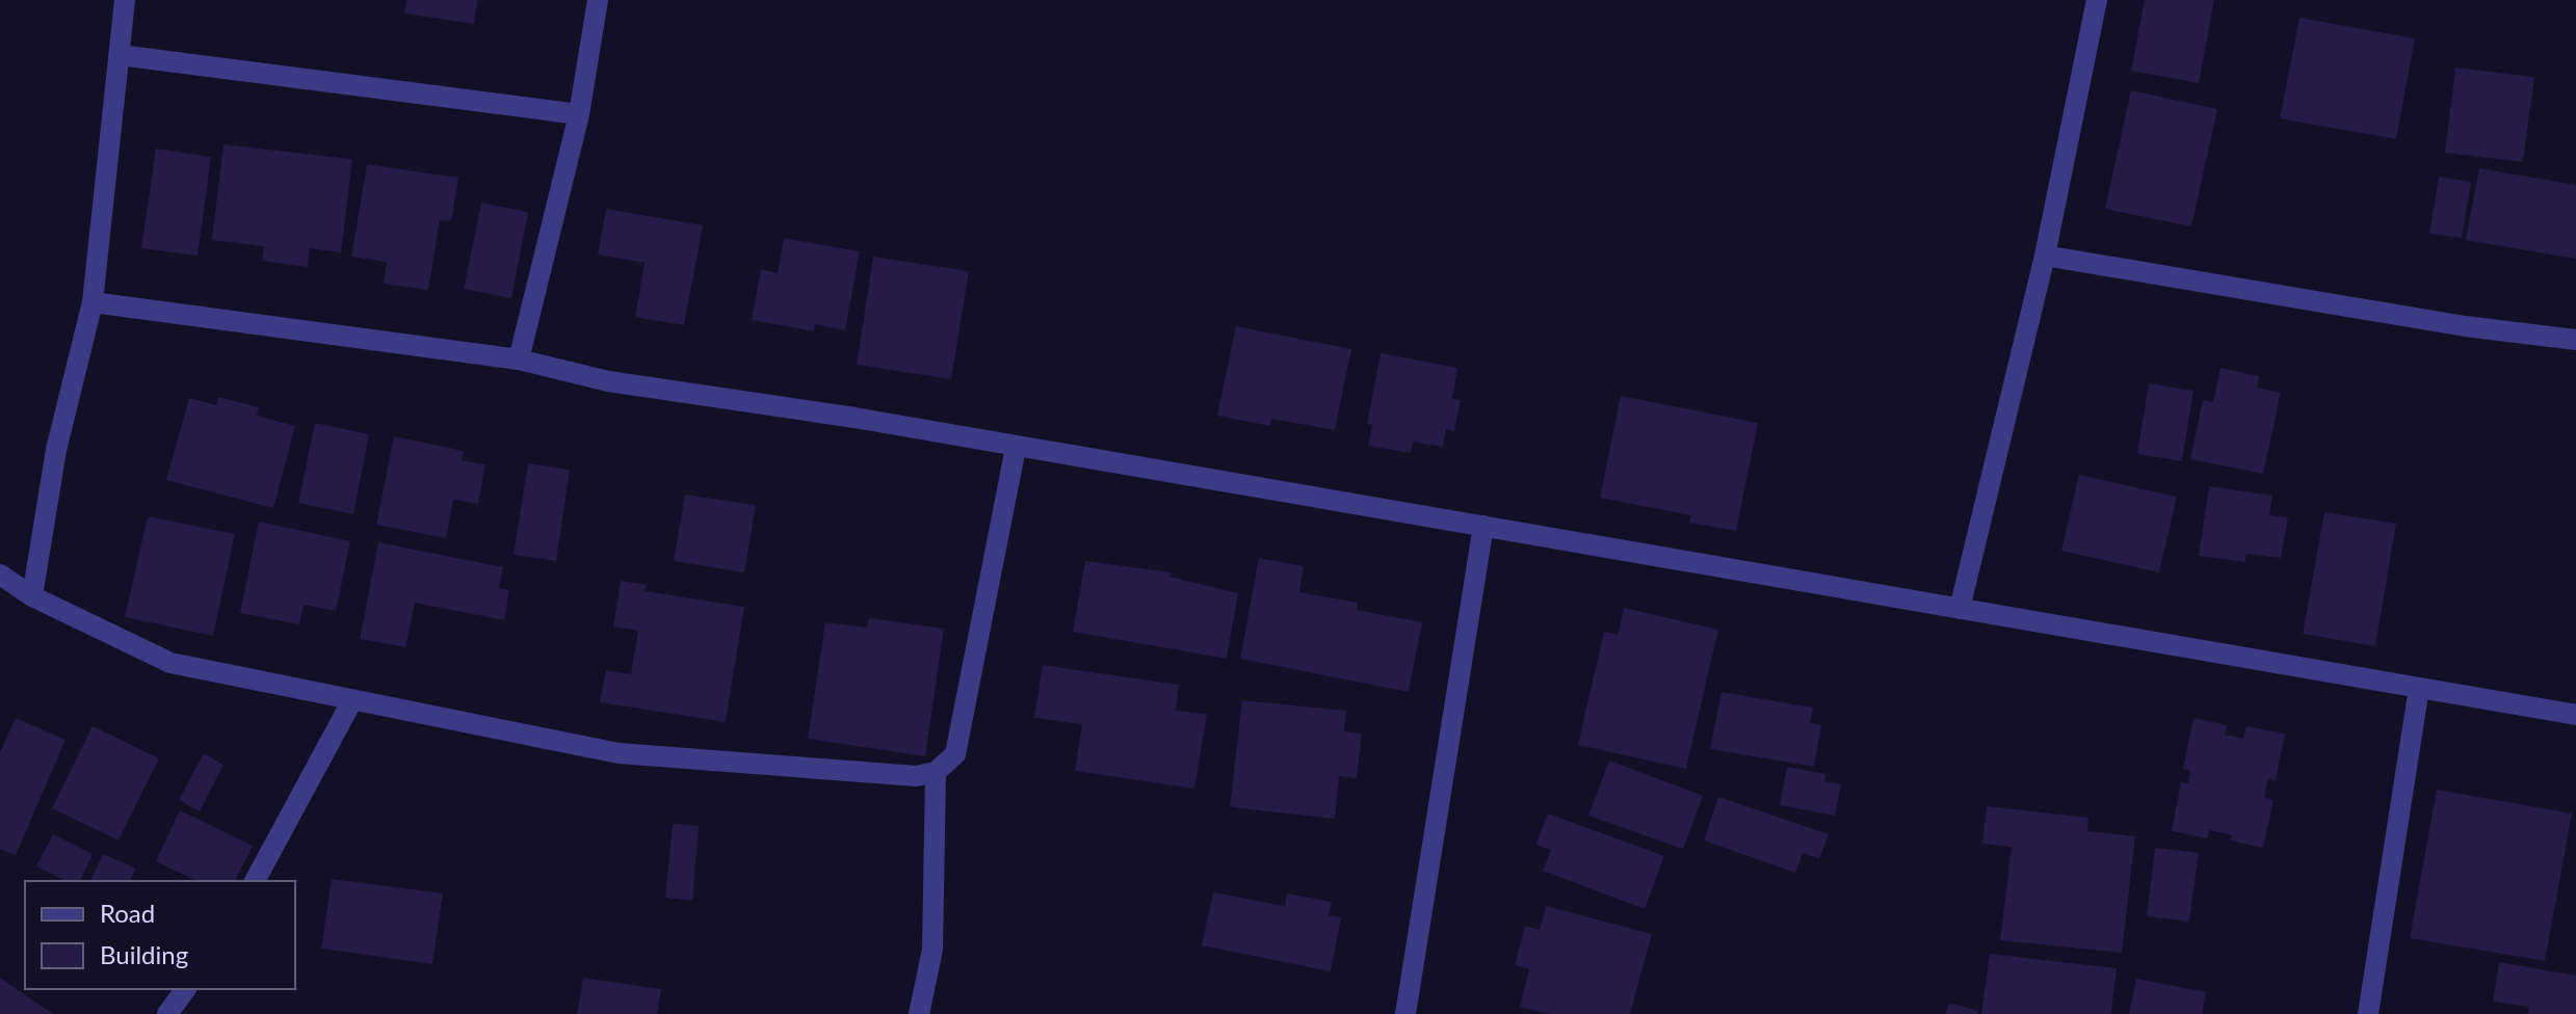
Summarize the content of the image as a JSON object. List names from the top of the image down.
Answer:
{
  "legend": ["Road", "Building"]
}
